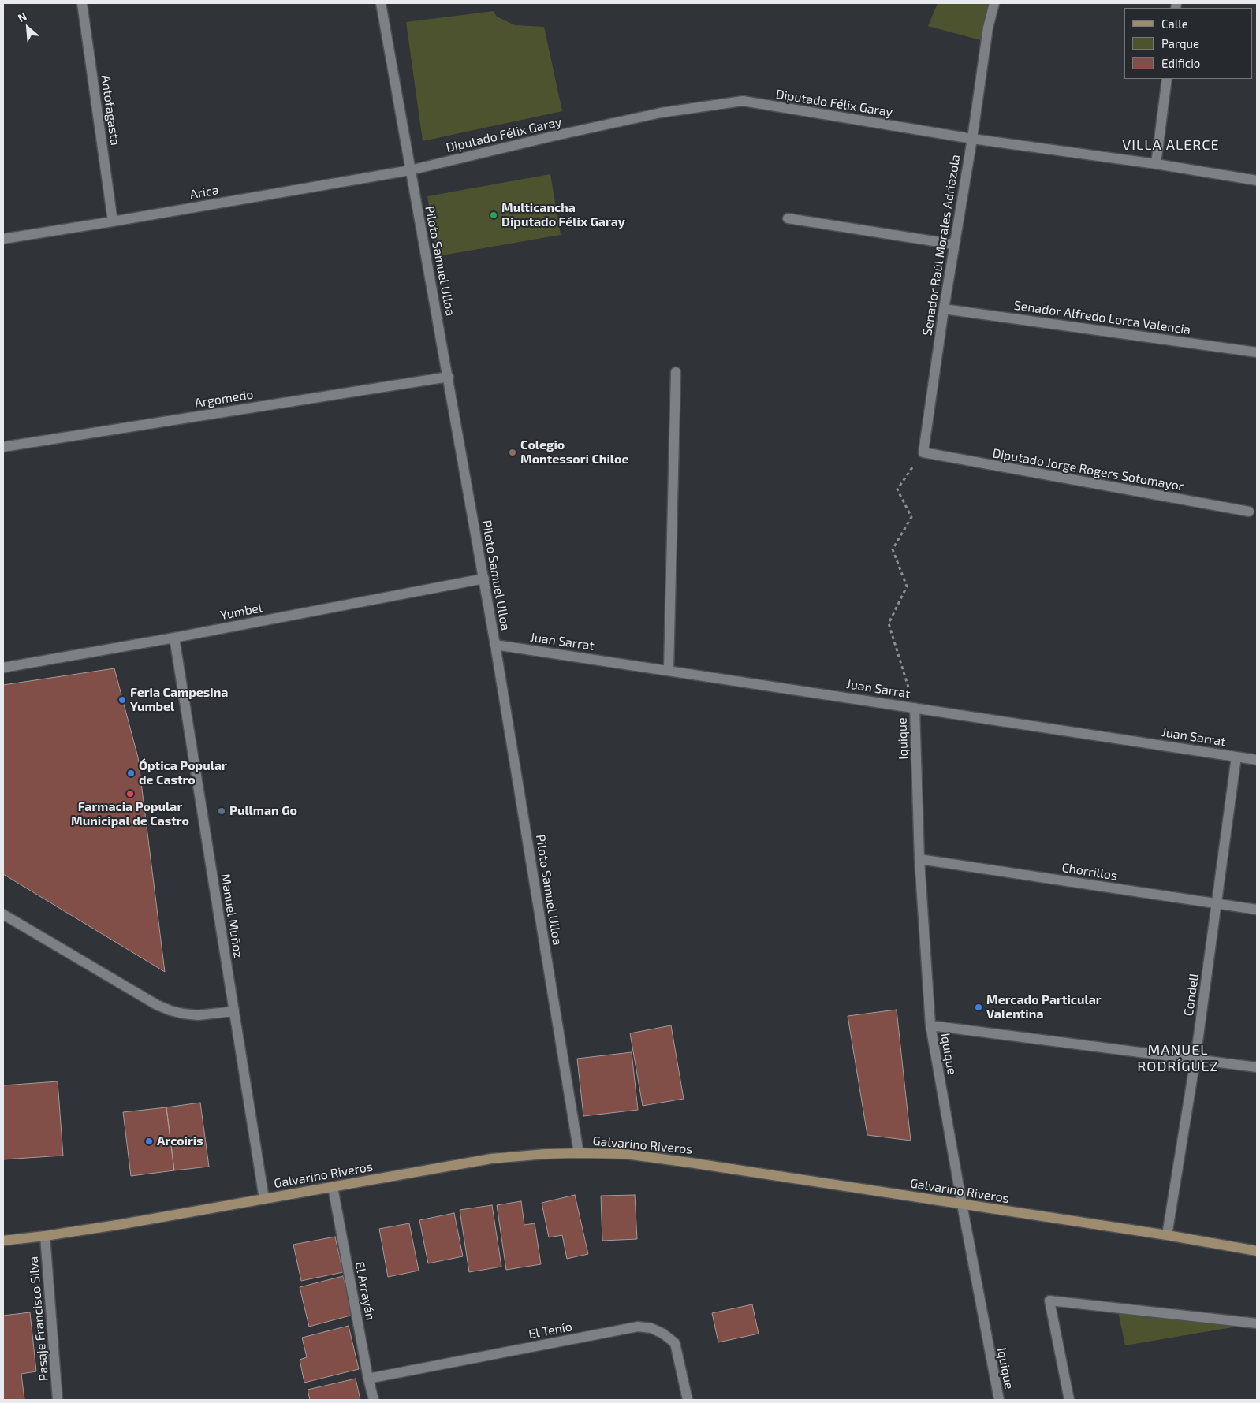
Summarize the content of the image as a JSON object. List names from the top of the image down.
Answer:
{
  "streets": {
    "main road": ["Galvarino Riveros"],
    "street": [
      "Diputado Félix Garay",
      "Antofagasta",
      "Arica",
      "Senador Raúl Morales Adriazola",
      "Piloto Samuel Ulloa",
      "Senador Alfredo Lorca Valencia",
      "Argomedo",
      "Diputado Jorge Rogers Sotomayor",
      "Yumbel",
      "Juan Sarrat",
      "Iquique",
      "Chorrillos",
      "Manuel Muñoz",
      "Condell",
      "El Arrayán",
      "Pasaje Francisco Silva",
      "El Tenío"
    ]
  },
  "crossings": [
    ["Diputado Félix Garay", "Arica"],
    ["Diputado Félix Garay", "Senador Raúl Morales Adriazola"],
    ["Diputado Félix Garay", "Piloto Samuel Ulloa"],
    ["Antofagasta", "Arica"],
    ["Arica", "Piloto Samuel Ulloa"],
    ["Senador Raúl Morales Adriazola", "Senador Alfredo Lorca Valencia"],
    ["Senador Raúl Morales Adriazola", "Diputado Jorge Rogers Sotomayor"],
    ["Piloto Samuel Ulloa", "Argomedo"],
    ["Piloto Samuel Ulloa", "Yumbel"],
    ["Piloto Samuel Ulloa", "Juan Sarrat"],
    ["Piloto Samuel Ulloa", "Galvarino Riveros"],
    ["Yumbel", "Manuel Muñoz"],
    ["Juan Sarrat", "Iquique"],
    ["Juan Sarrat", "Condell"],
    ["Iquique", "Chorrillos"],
    ["Iquique", "Galvarino Riveros"],
    ["Chorrillos", "Condell"],
    ["Manuel Muñoz", "Galvarino Riveros"],
    ["Condell", "Galvarino Riveros"],
    ["Galvarino Riveros", "El Arrayán"],
    ["Galvarino Riveros", "Pasaje Francisco Silva"],
    ["El Arrayán", "El Tenío"]
  ],
  "districts": ["VILLA ALERCE", "MANUEL RODRÍGUEZ"],
  "places": [
    "Multicancha Diputado Félix Garay",
    "Colegio Montessori Chiloe",
    "Feria Campesina Yumbel",
    "Óptica Popular de Castro",
    "Farmacia Popular Municipal de Castro",
    "Pullman Go",
    "Mercado Particular Valentina",
    "Arcoiris"
  ],
  "legend": ["Calle", "Parque", "Edificio"],
  "north": "top left"
}
